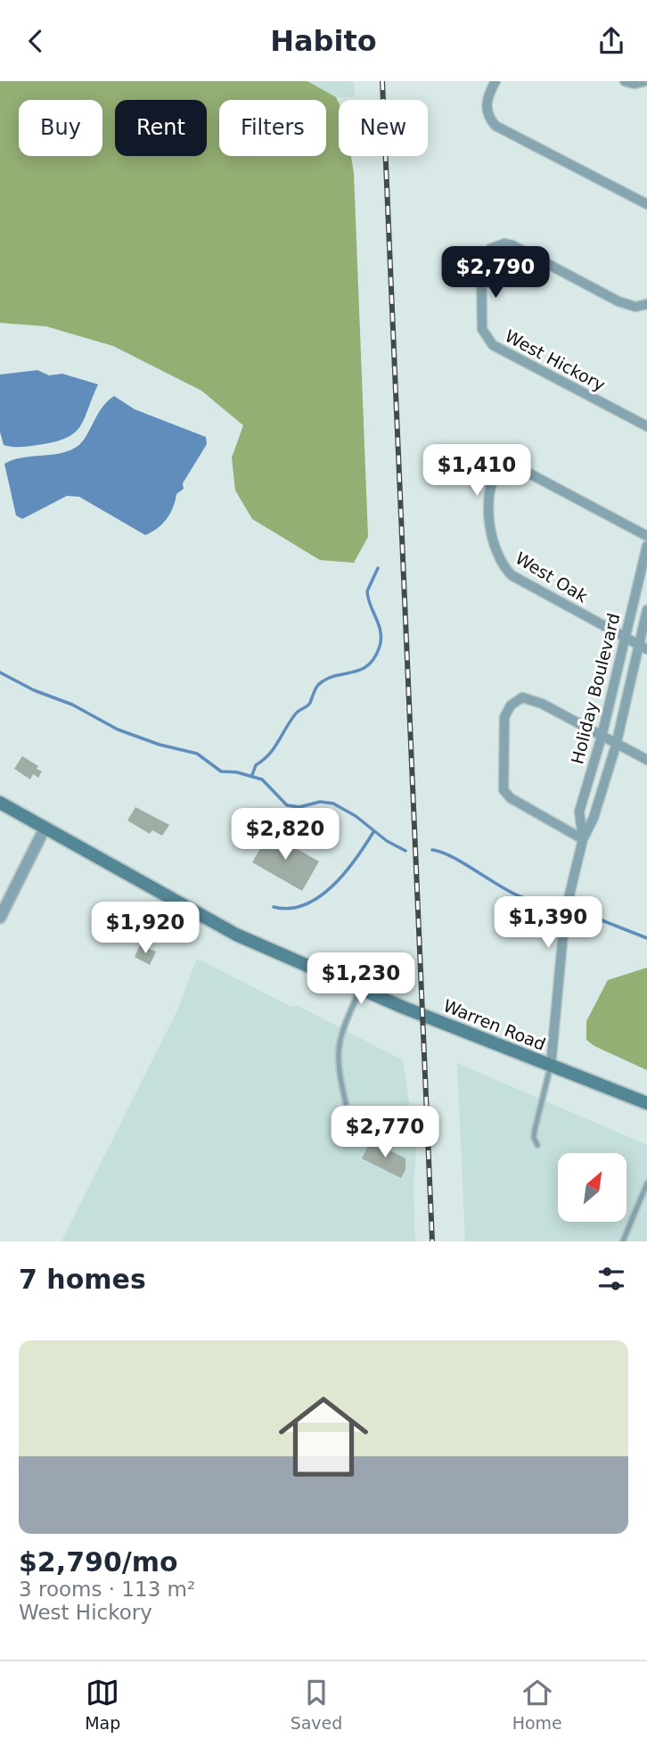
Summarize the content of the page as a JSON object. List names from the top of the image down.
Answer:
{
  "streets": {
    "main road": ["Warren Road"],
    "street": ["West Hickory", "West Oak", "Holiday Boulevard"]
  },
  "crossings": [
    ["West Oak", "Holiday Boulevard"],
    ["Holiday Boulevard", "Warren Road"]
  ],
  "north": "top right",
  "page": {
    "header": "Habito",
    "chip": [
      "Buy",
      "Rent",
      "Filters",
      "New"
    ],
    "price": [
      "$2,790",
      "$1,410",
      "$2,820",
      "$1,390",
      "$1,920",
      "$1,230",
      "$2,770"
    ],
    "heading": "7 homes",
    "list": [
      {
        "name": "$2,790/mo",
        "note": "3 rooms · 113 m² · West Hickory"
      }
    ],
    "tabs": ["Map", "Saved", "Home"]
  }
}
